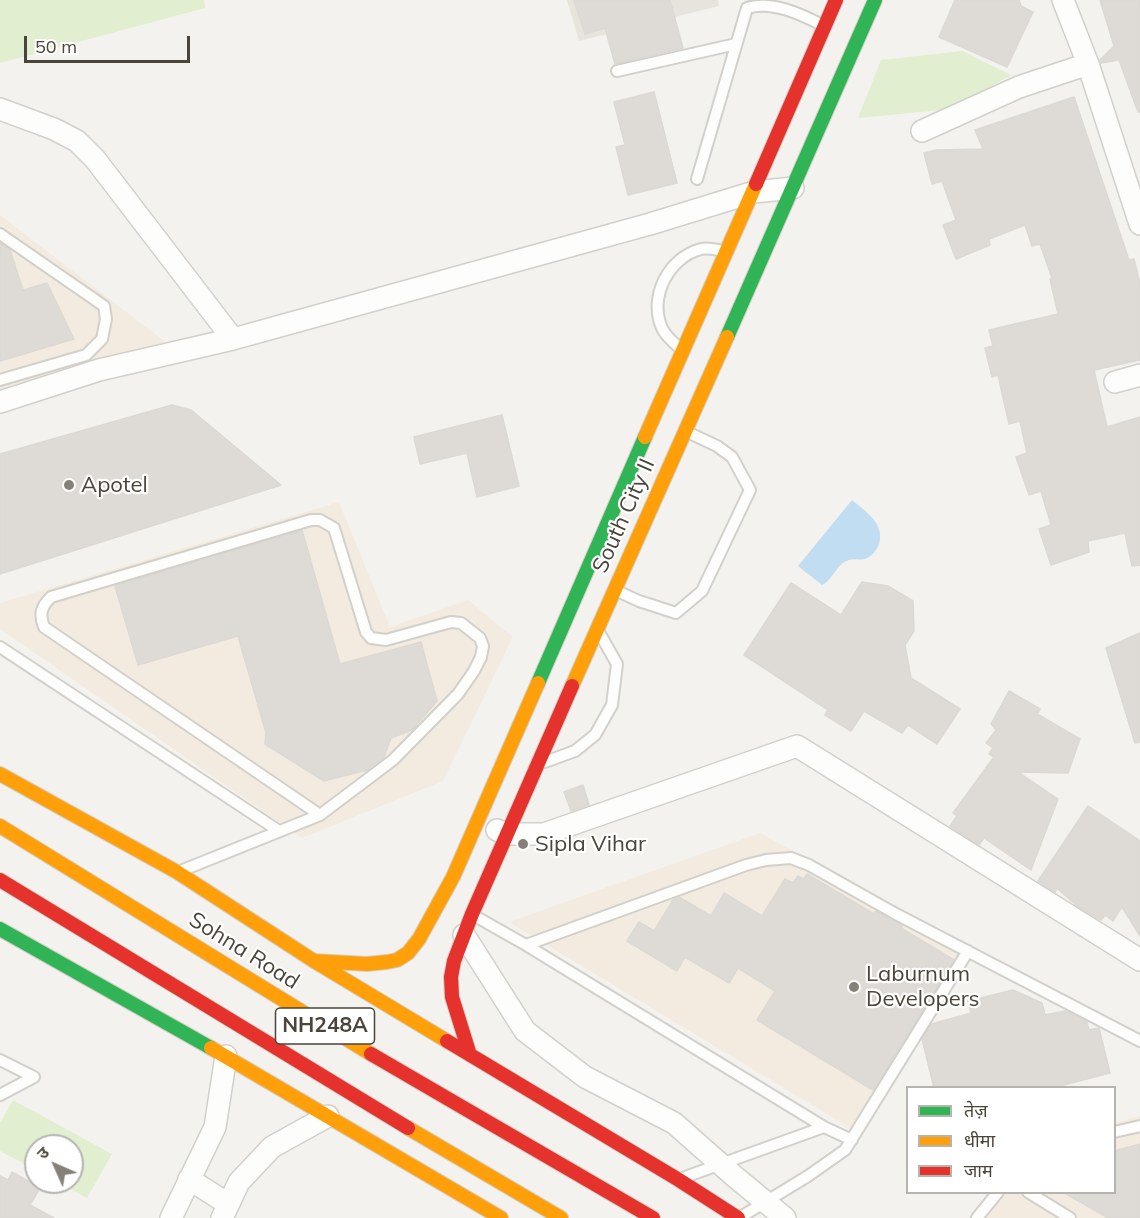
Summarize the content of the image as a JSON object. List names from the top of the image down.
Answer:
{
  "streets": {
    "main road": ["South City II", "Sohna Road", "NH248A"]
  },
  "places": ["Apotel", "Sipla Vihar", "Laburnum Developers"],
  "legend": ["तेज़", "धीमा", "जाम"],
  "scale_bar": "50 m",
  "north": "top left"
}
